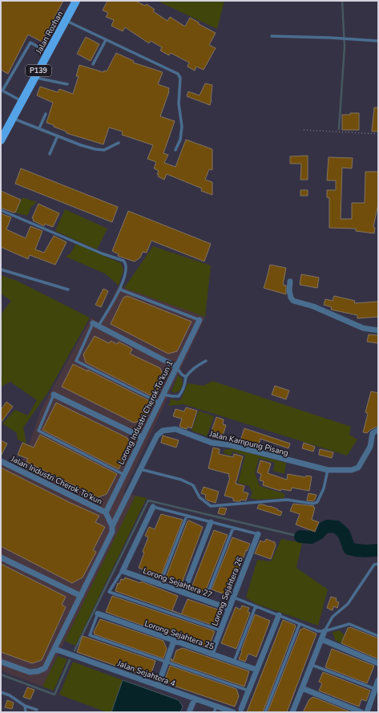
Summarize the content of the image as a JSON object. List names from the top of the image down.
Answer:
{
  "streets": {
    "main road": ["Jalan Rozhan", "P139"],
    "street": [
      "Lorong Industri Cherok To'kun 1",
      "Jalan Kampung Pisang",
      "Jalan Industri Cherok To'kun",
      "Lorong Sejahtera 27",
      "Lorong Sejahtera 26",
      "Lorong Sejahtera 25",
      "Jalan Sejahtera 4"
    ]
  },
  "crossings": [
    ["Lorong Industri Cherok To'kun 1", "Jalan Industri Cherok To'kun"],
    ["Jalan Kampung Pisang", "Jalan Sejahtera 4"],
    ["Lorong Sejahtera 27", "Lorong Sejahtera 26"],
    ["Lorong Sejahtera 26", "Lorong Sejahtera 25"]
  ]
}
